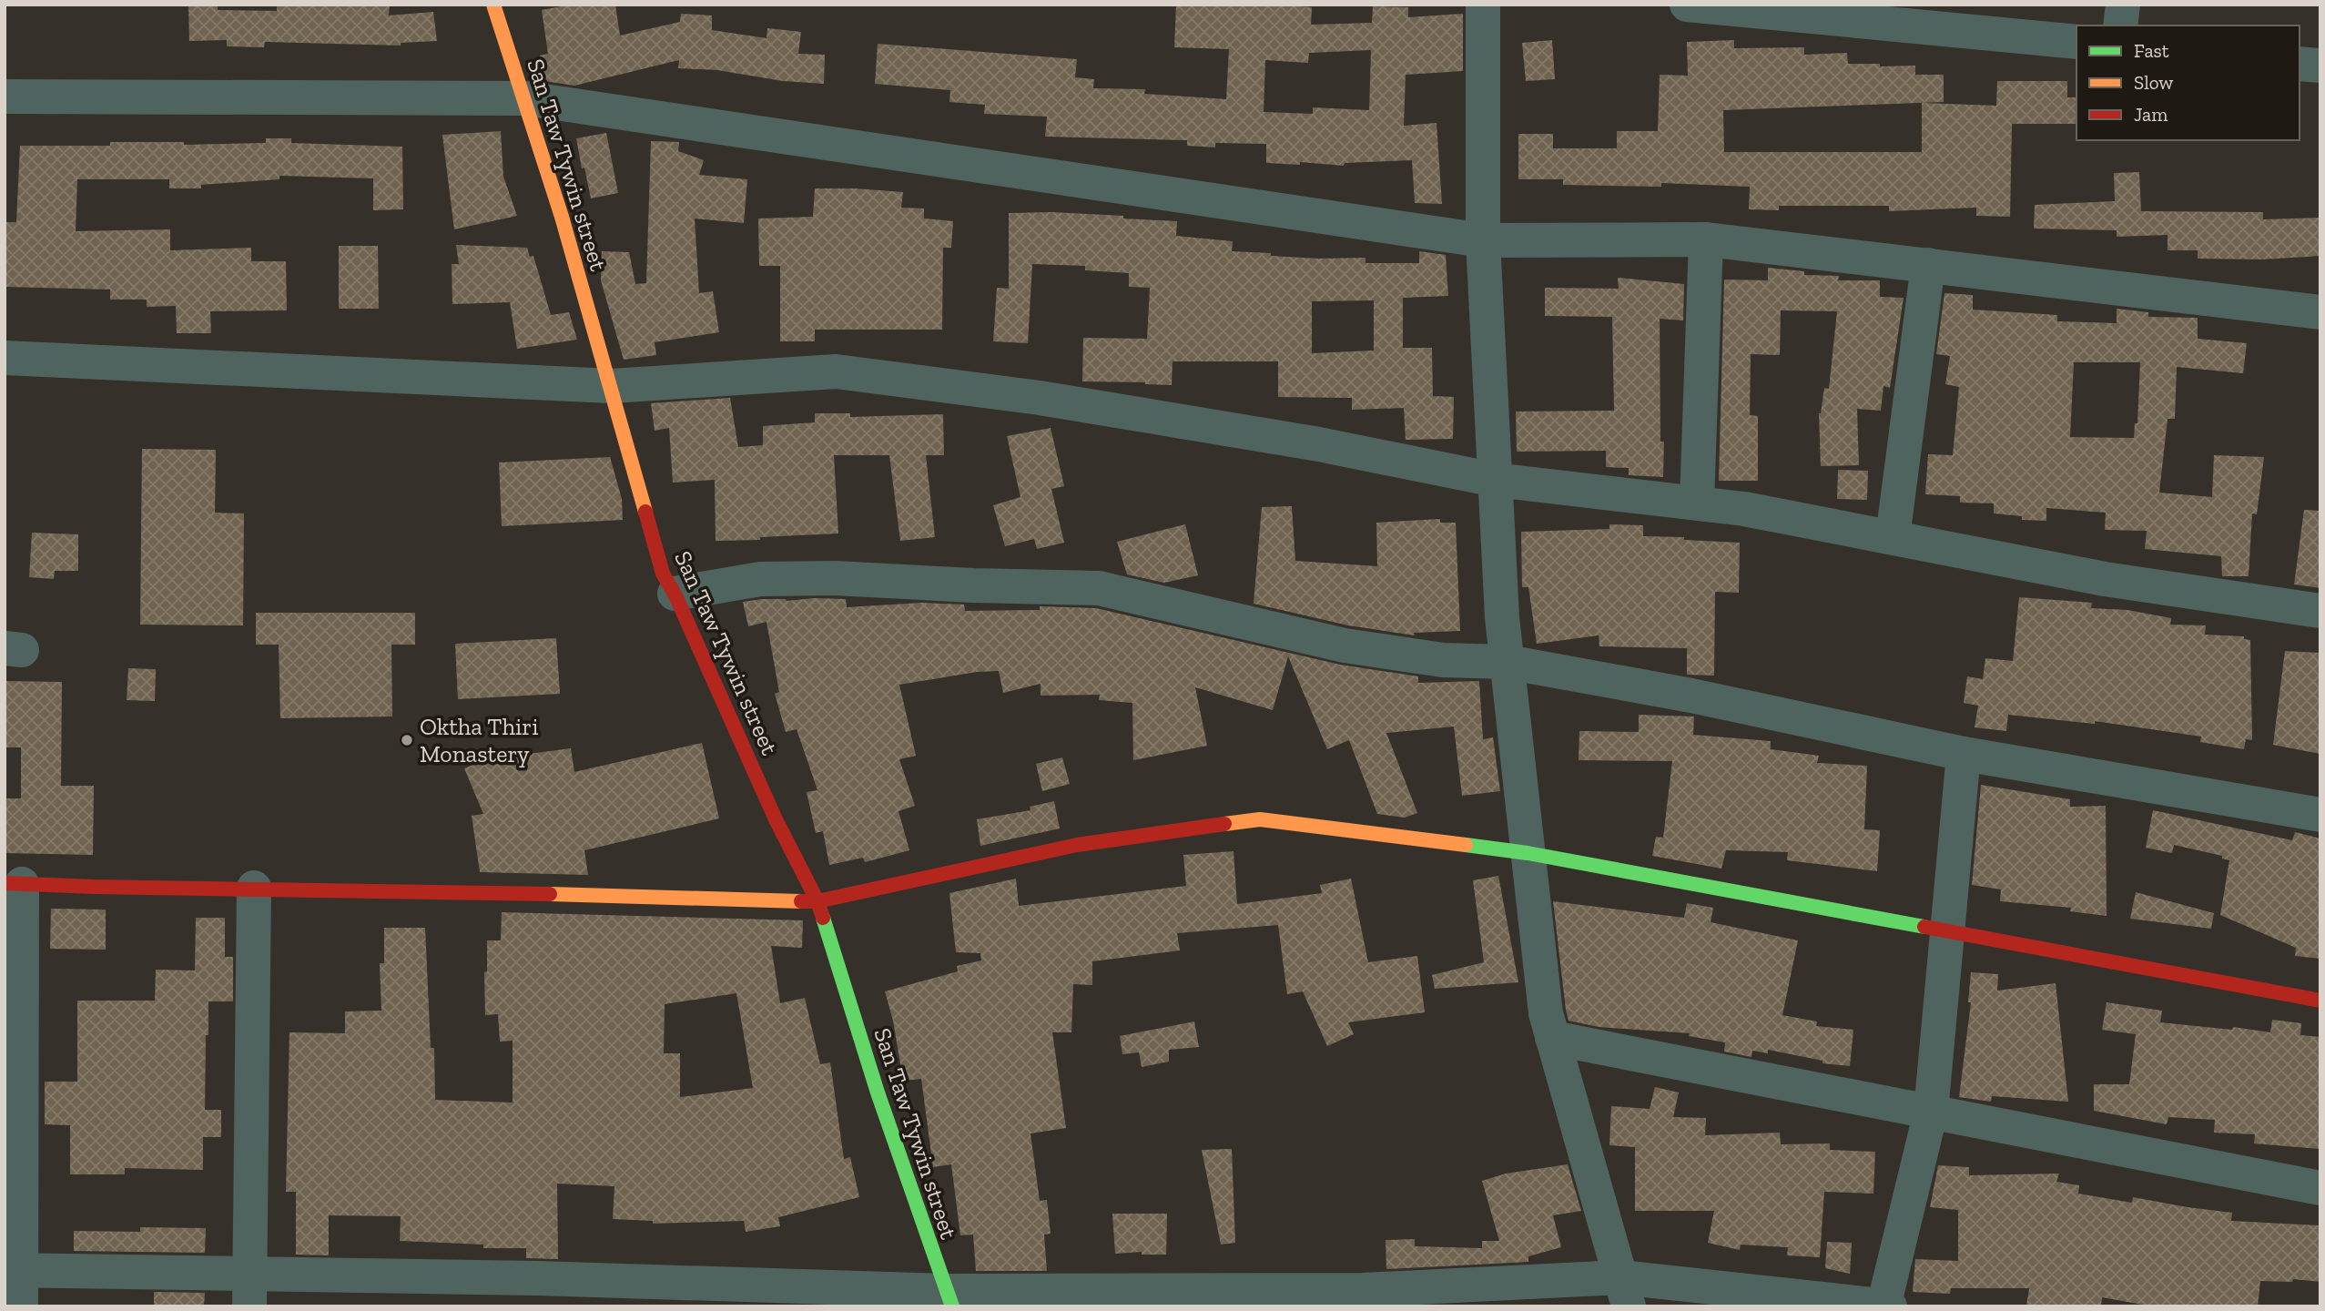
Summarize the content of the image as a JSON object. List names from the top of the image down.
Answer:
{
  "streets": {
    "street": ["San Taw Tywin street"]
  },
  "places": ["Oktha Thiri Monastery"],
  "legend": ["Fast", "Slow", "Jam"]
}
